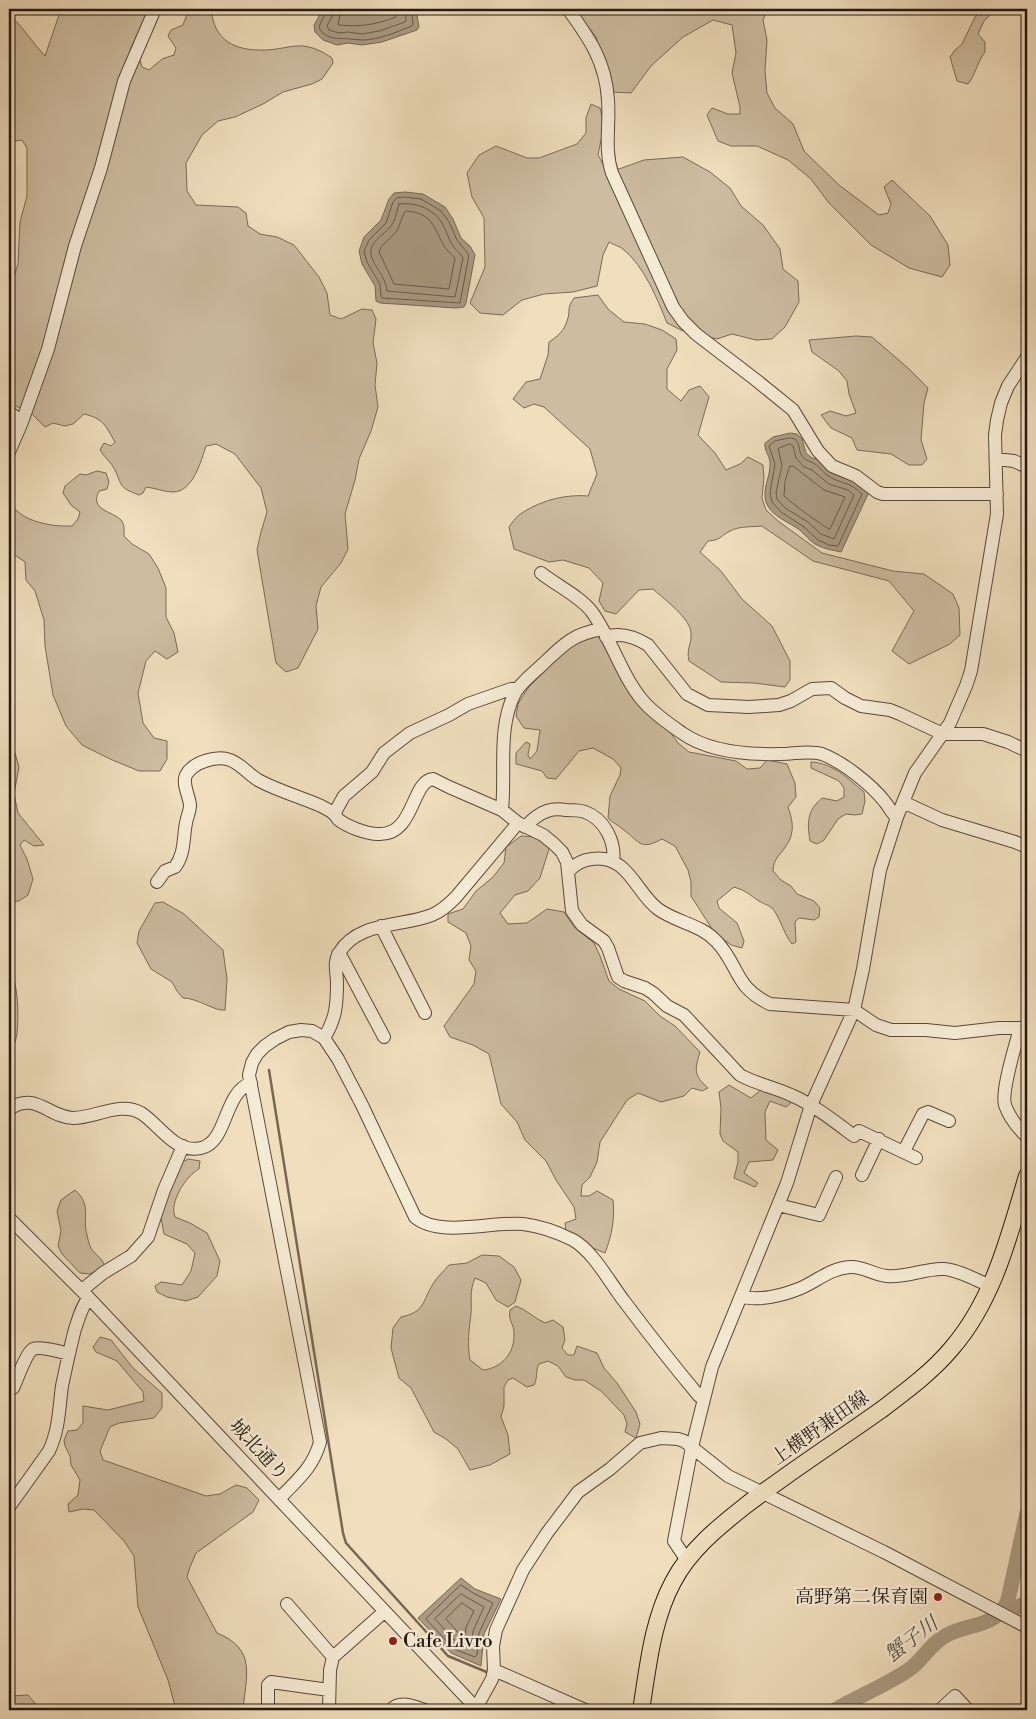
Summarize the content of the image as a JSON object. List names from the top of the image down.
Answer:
{
  "streets": {
    "main road": ["上横野兼田線"],
    "street": ["城北通り"]
  },
  "water": ["蟹子川"],
  "places": ["高野第二保育園", "Cafe Livro"]
}
